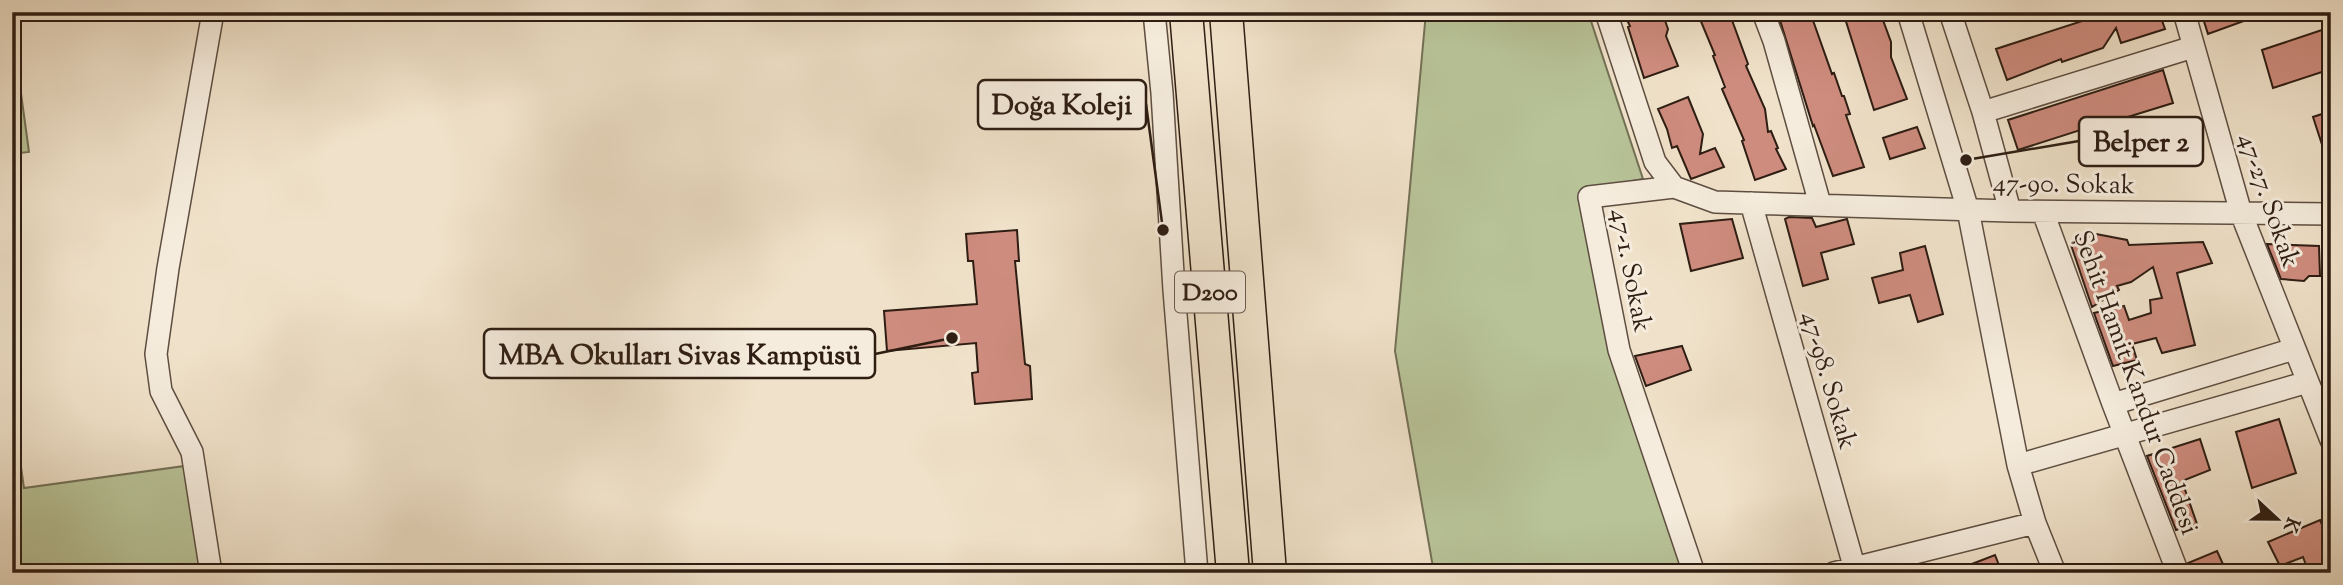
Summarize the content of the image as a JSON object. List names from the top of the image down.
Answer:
{
  "streets": {
    "highway": ["D200"],
    "street": [
      "47-90. Sokak",
      "47-27. Sokak",
      "47-1. Sokak",
      "47-98. Sokak",
      "Şehit Hamit Kandur Caddesi"
    ]
  },
  "crossings": [
    ["47-90. Sokak", "47-27. Sokak"],
    ["47-90. Sokak", "47-1. Sokak"],
    ["47-90. Sokak", "47-98. Sokak"],
    ["47-90. Sokak", "Şehit Hamit Kandur Caddesi"]
  ],
  "places": ["Belper 2", "Doğa Koleji", "MBA Okulları Sivas Kampüsü"],
  "north": "right"
}
